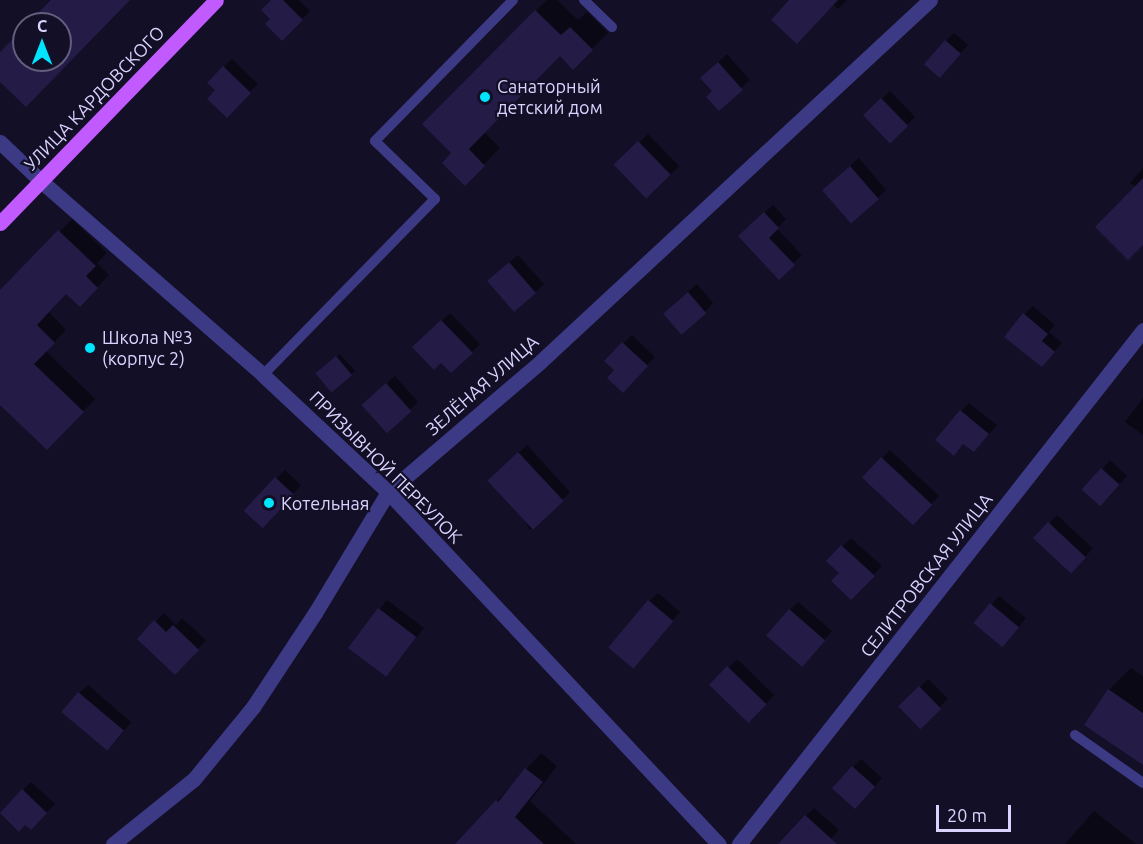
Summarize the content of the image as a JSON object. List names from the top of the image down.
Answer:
{
  "streets": {
    "main road": ["УЛИЦА КАРДОВСКОГО"],
    "street": ["ЗЕЛЁНАЯ УЛИЦА", "ПРИЗЫВНОЙ ПЕРЕУЛОК", "СЕЛИТРОВСКАЯ УЛИЦА"]
  },
  "crossings": [
    ["УЛИЦА КАРДОВСКОГО", "ПРИЗЫВНОЙ ПЕРЕУЛОК"],
    ["ЗЕЛЁНАЯ УЛИЦА", "ПРИЗЫВНОЙ ПЕРЕУЛОК"]
  ],
  "places": ["Санаторный детский дом", "Школа №3 (корпус 2)", "Котельная"],
  "scale_bar": "20 m",
  "north": "top"
}
